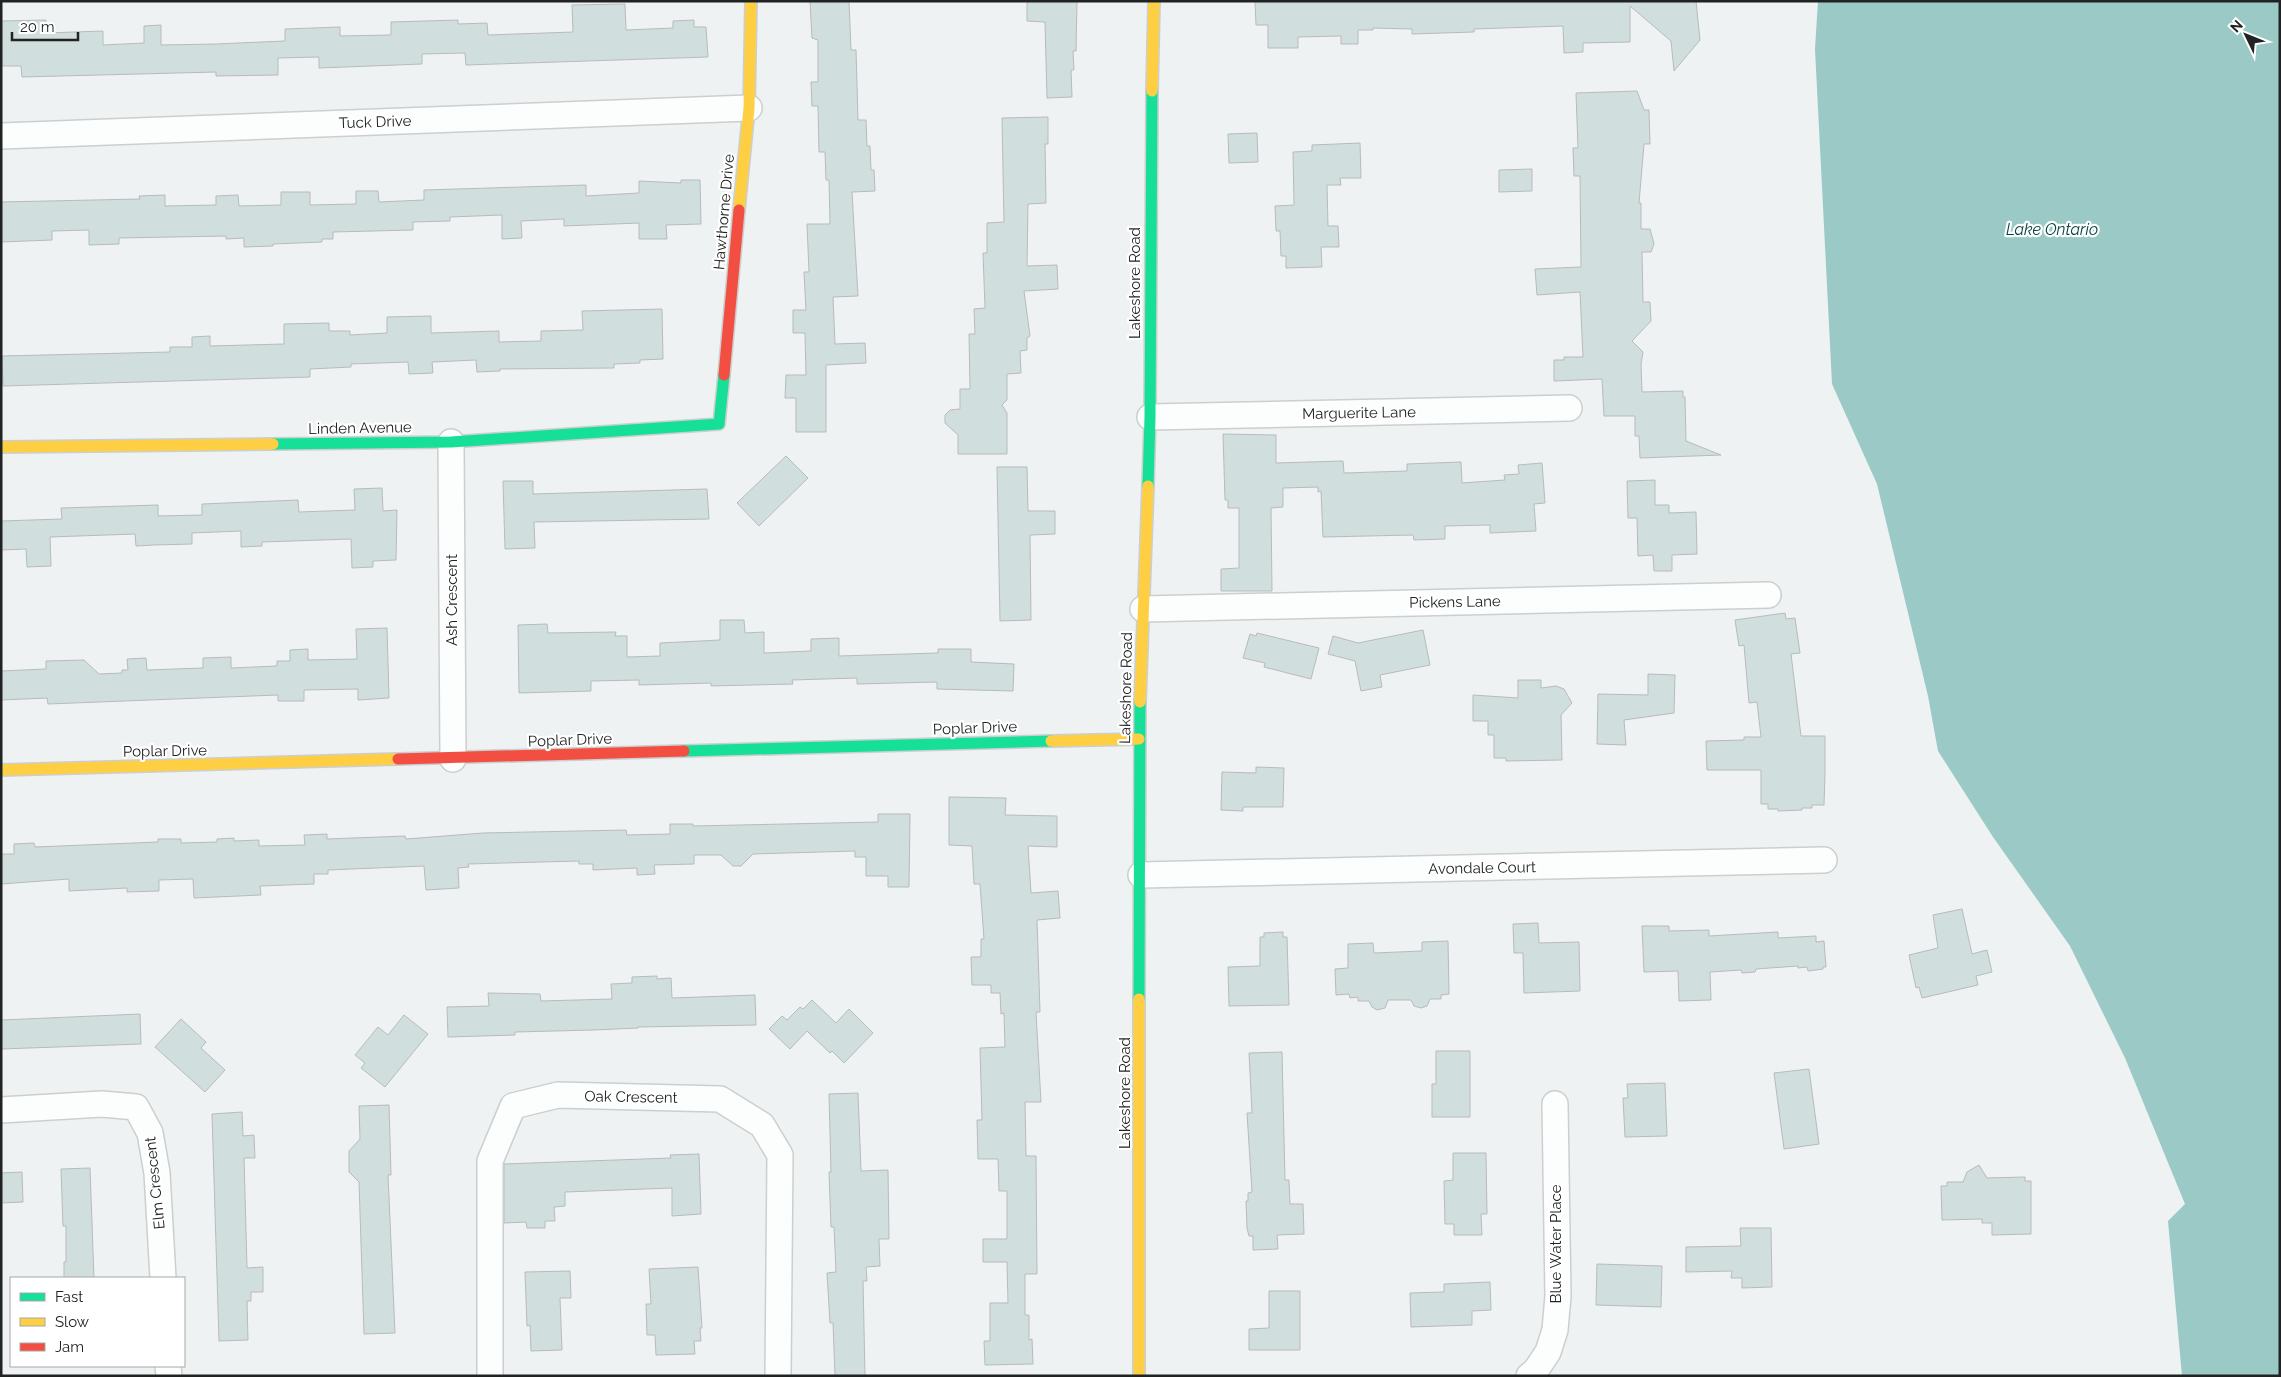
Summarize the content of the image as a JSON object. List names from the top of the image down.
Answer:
{
  "streets": {
    "street": [
      "Tuck Drive",
      "Hawthorne Drive",
      "Lakeshore Road",
      "Marguerite Lane",
      "Linden Avenue",
      "Ash Crescent",
      "Pickens Lane",
      "Poplar Drive",
      "Avondale Court",
      "Oak Crescent",
      "Elm Crescent",
      "Blue Water Place"
    ]
  },
  "crossings": [
    ["Tuck Drive", "Hawthorne Drive"],
    ["Hawthorne Drive", "Linden Avenue"],
    ["Lakeshore Road", "Marguerite Lane"],
    ["Lakeshore Road", "Pickens Lane"],
    ["Lakeshore Road", "Poplar Drive"],
    ["Lakeshore Road", "Avondale Court"],
    ["Linden Avenue", "Ash Crescent"],
    ["Ash Crescent", "Poplar Drive"]
  ],
  "water": ["Lake Ontario"],
  "legend": ["Fast", "Slow", "Jam"],
  "scale_bar": "20 m",
  "north": "top left"
}
